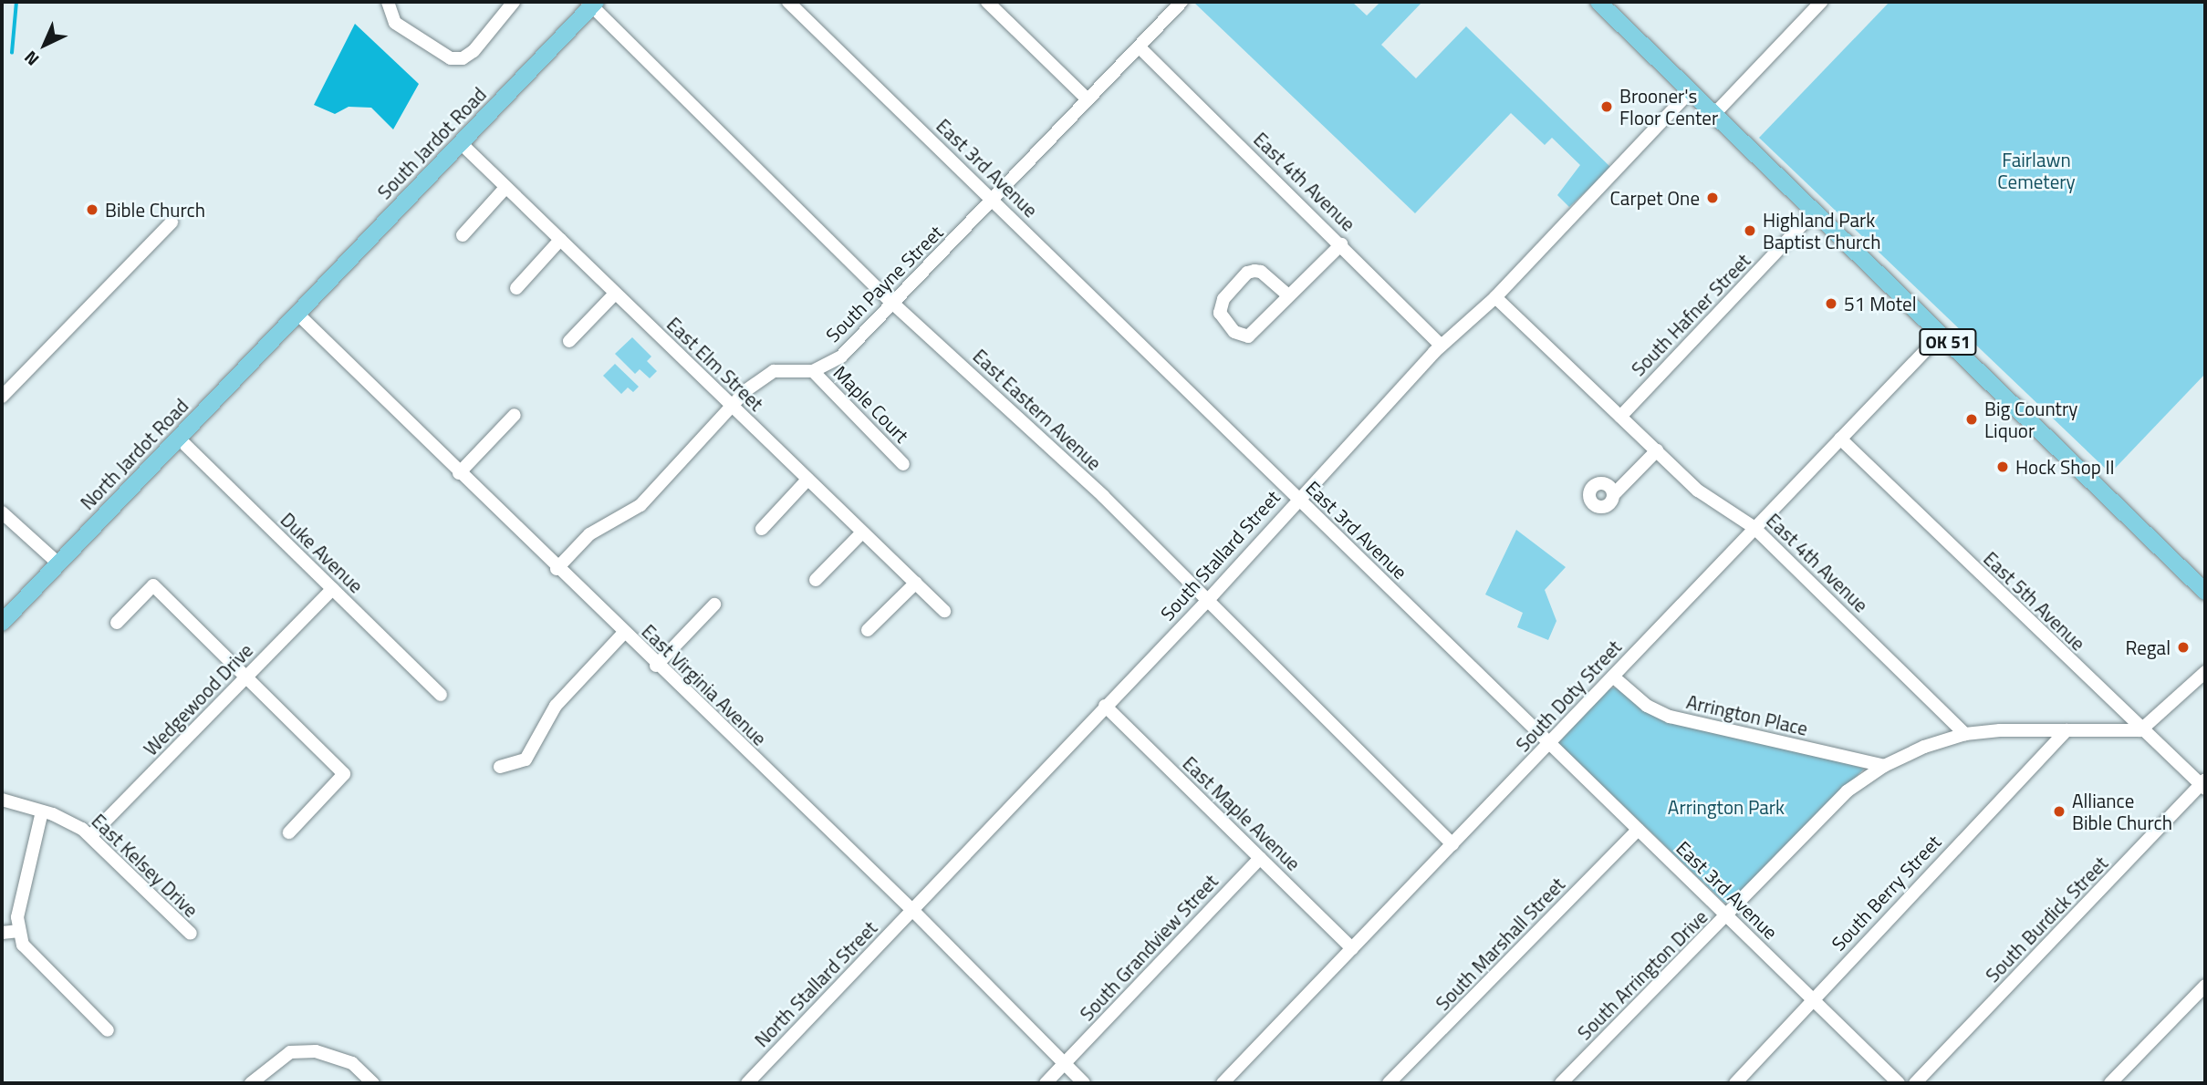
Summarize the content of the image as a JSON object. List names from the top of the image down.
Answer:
{
  "streets": {
    "main road": ["South Jardot Road", "OK 51", "North Jardot Road"],
    "street": [
      "East 3rd Avenue",
      "East 4th Avenue",
      "South Payne Street",
      "South Hafner Street",
      "East Elm Street",
      "Maple Court",
      "East Eastern Avenue",
      "Duke Avenue",
      "South Stallard Street",
      "East 5th Avenue",
      "East Virginia Avenue",
      "South Doty Street",
      "Wedgewood Drive",
      "Arrington Place",
      "East Maple Avenue",
      "East Kelsey Drive",
      "South Berry Street",
      "South Burdick Street",
      "South Marshall Street",
      "South Grandview Street",
      "South Arrington Drive",
      "North Stallard Street"
    ]
  },
  "crossings": [
    ["South Jardot Road", "East Elm Street"],
    ["South Jardot Road", "East Eastern Avenue"],
    ["South Jardot Road", "North Jardot Road"],
    ["South Jardot Road", "East Virginia Avenue"],
    ["East 3rd Avenue", "South Payne Street"],
    ["East 3rd Avenue", "South Stallard Street"],
    ["East 3rd Avenue", "South Doty Street"],
    ["East 3rd Avenue", "South Berry Street"],
    ["East 3rd Avenue", "South Marshall Street"],
    ["East 3rd Avenue", "South Arrington Drive"],
    ["East 4th Avenue", "South Payne Street"],
    ["East 4th Avenue", "South Hafner Street"],
    ["East 4th Avenue", "South Stallard Street"],
    ["East 4th Avenue", "South Doty Street"],
    ["East 4th Avenue", "South Arrington Drive"],
    ["South Payne Street", "East Elm Street"],
    ["South Payne Street", "Maple Court"],
    ["South Payne Street", "East Eastern Avenue"],
    ["South Payne Street", "East Virginia Avenue"],
    ["South Hafner Street", "OK 51"],
    ["OK 51", "South Stallard Street"],
    ["OK 51", "South Doty Street"],
    ["East Eastern Avenue", "South Stallard Street"],
    ["East Eastern Avenue", "South Doty Street"],
    ["North Jardot Road", "Duke Avenue"],
    ["North Jardot Road", "East Virginia Avenue"],
    ["Duke Avenue", "Wedgewood Drive"],
    ["South Stallard Street", "East Virginia Avenue"],
    ["South Stallard Street", "East Maple Avenue"],
    ["South Stallard Street", "North Stallard Street"],
    ["East 5th Avenue", "South Doty Street"],
    ["East 5th Avenue", "South Burdick Street"],
    ["East 5th Avenue", "South Arrington Drive"],
    ["East Virginia Avenue", "South Grandview Street"],
    ["East Virginia Avenue", "North Stallard Street"],
    ["South Doty Street", "Arrington Place"],
    ["South Doty Street", "East Maple Avenue"],
    ["Wedgewood Drive", "East Kelsey Drive"],
    ["Arrington Place", "South Arrington Drive"],
    ["East Maple Avenue", "South Grandview Street"],
    ["South Berry Street", "South Arrington Drive"]
  ],
  "parks": ["Fairlawn Cemetery", "Arrington Park"],
  "places": [
    "Brooner's Floor Center",
    "Carpet One",
    "Bible Church",
    "Highland Park Baptist Church",
    "51 Motel",
    "Big Country Liquor",
    "Hock Shop II",
    "Regal",
    "Alliance Bible Church"
  ],
  "north": "bottom left"
}
